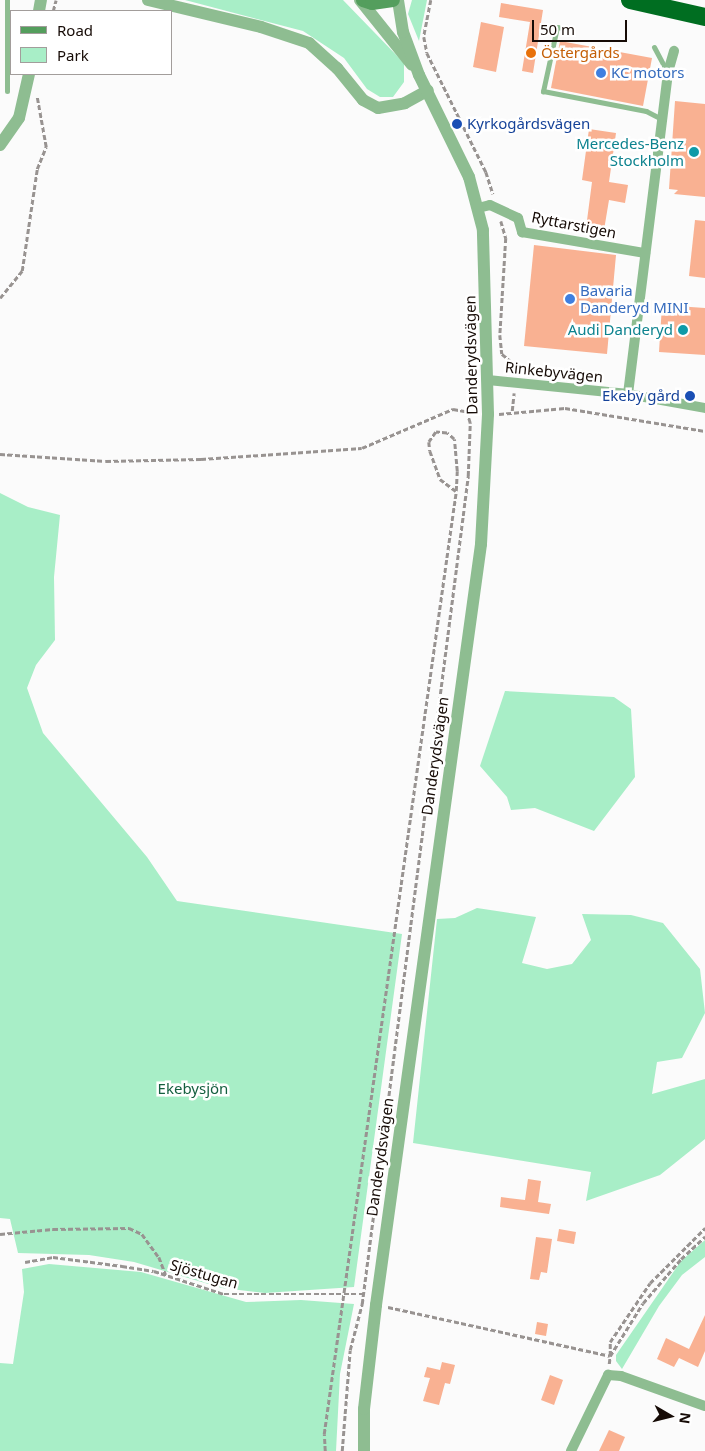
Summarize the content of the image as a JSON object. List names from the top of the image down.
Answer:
{
  "streets": {
    "street": ["Ryttarstigen", "Danderydsvägen", "Rinkebyvägen"],
    "path": ["Sjöstugan"]
  },
  "crossings": [
    ["Ryttarstigen", "Danderydsvägen"],
    ["Danderydsvägen", "Rinkebyvägen"],
    ["Danderydsvägen", "Sjöstugan"]
  ],
  "parks": ["Ekebysjön"],
  "places": [
    "Östergårds",
    "KC motors",
    "Kyrkogårdsvägen",
    "Mercedes-Benz Stockholm",
    "Bavaria Danderyd MINI",
    "Audi Danderyd",
    "Ekeby gård"
  ],
  "legend": ["Road", "Park"],
  "scale_bar": "50 m",
  "north": "right"
}
